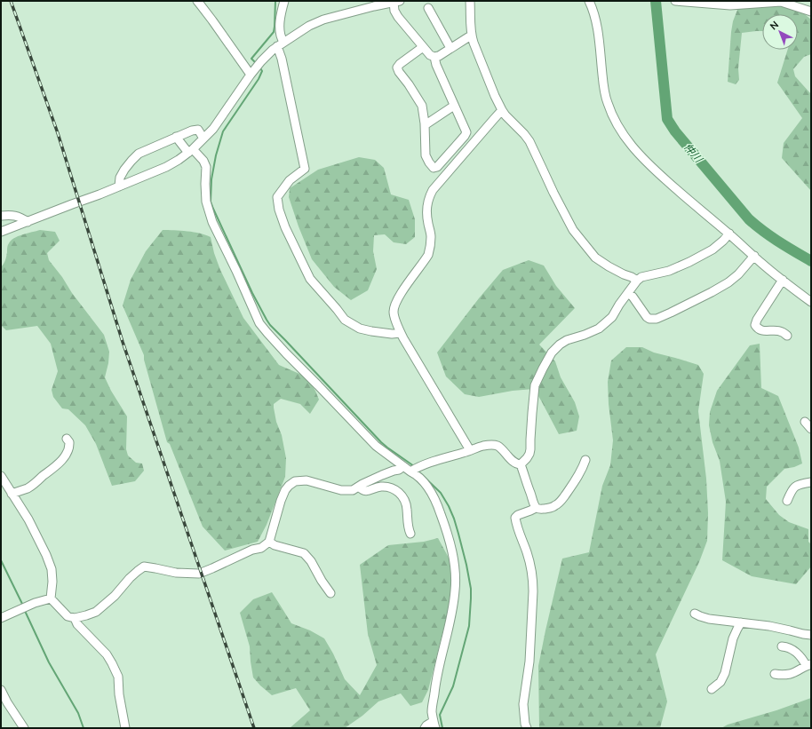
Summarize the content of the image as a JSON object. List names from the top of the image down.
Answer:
{
  "water": ["仲川"],
  "north": "top left"
}
